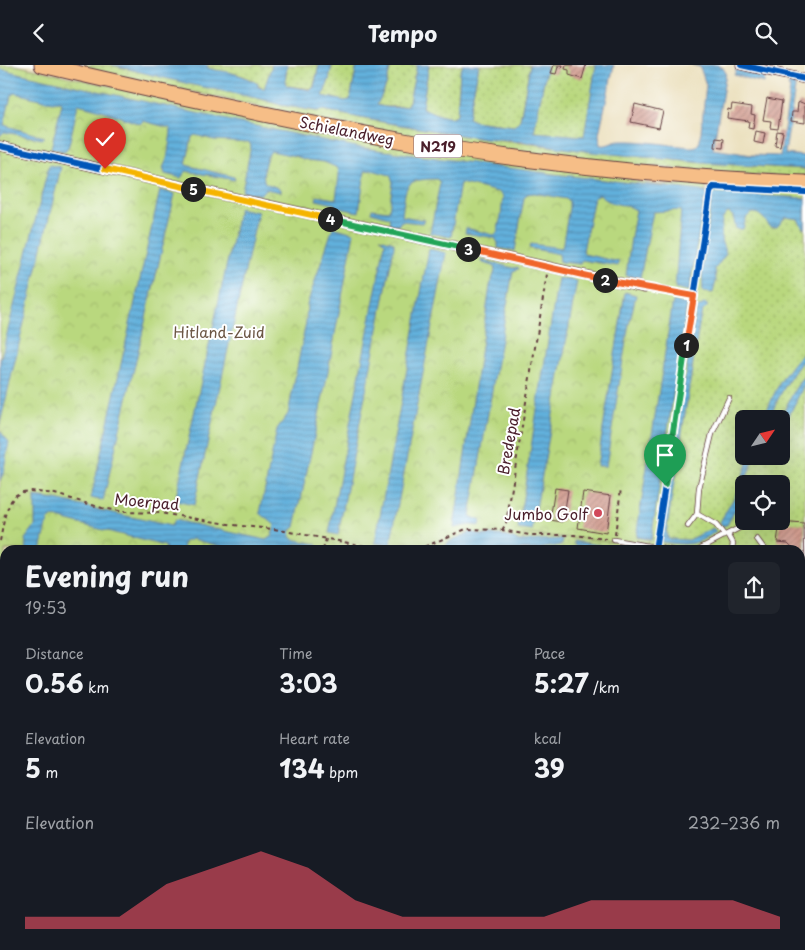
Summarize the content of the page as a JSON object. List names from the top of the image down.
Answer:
{
  "streets": {
    "main road": ["Schielandweg", "N219"],
    "path": ["Bredepad", "Moerpad"]
  },
  "parks": ["Hitland-Zuid"],
  "places": ["Jumbo Golf"],
  "north": "top right",
  "page": {
    "header": "Tempo",
    "pins": [
      "5",
      "4",
      "3",
      "2",
      "1"
    ],
    "heading": ["Evening run", "19:53"],
    "stats": [
      ["Distance", "0.56 km"],
      ["Time", "3:03"],
      ["Pace", "5:27 /km"],
      ["Elevation", "5 m"],
      ["Heart rate", "134 bpm"],
      ["kcal", "39"]
    ],
    "chart": ["Elevation", "232–236 m"]
  }
}
